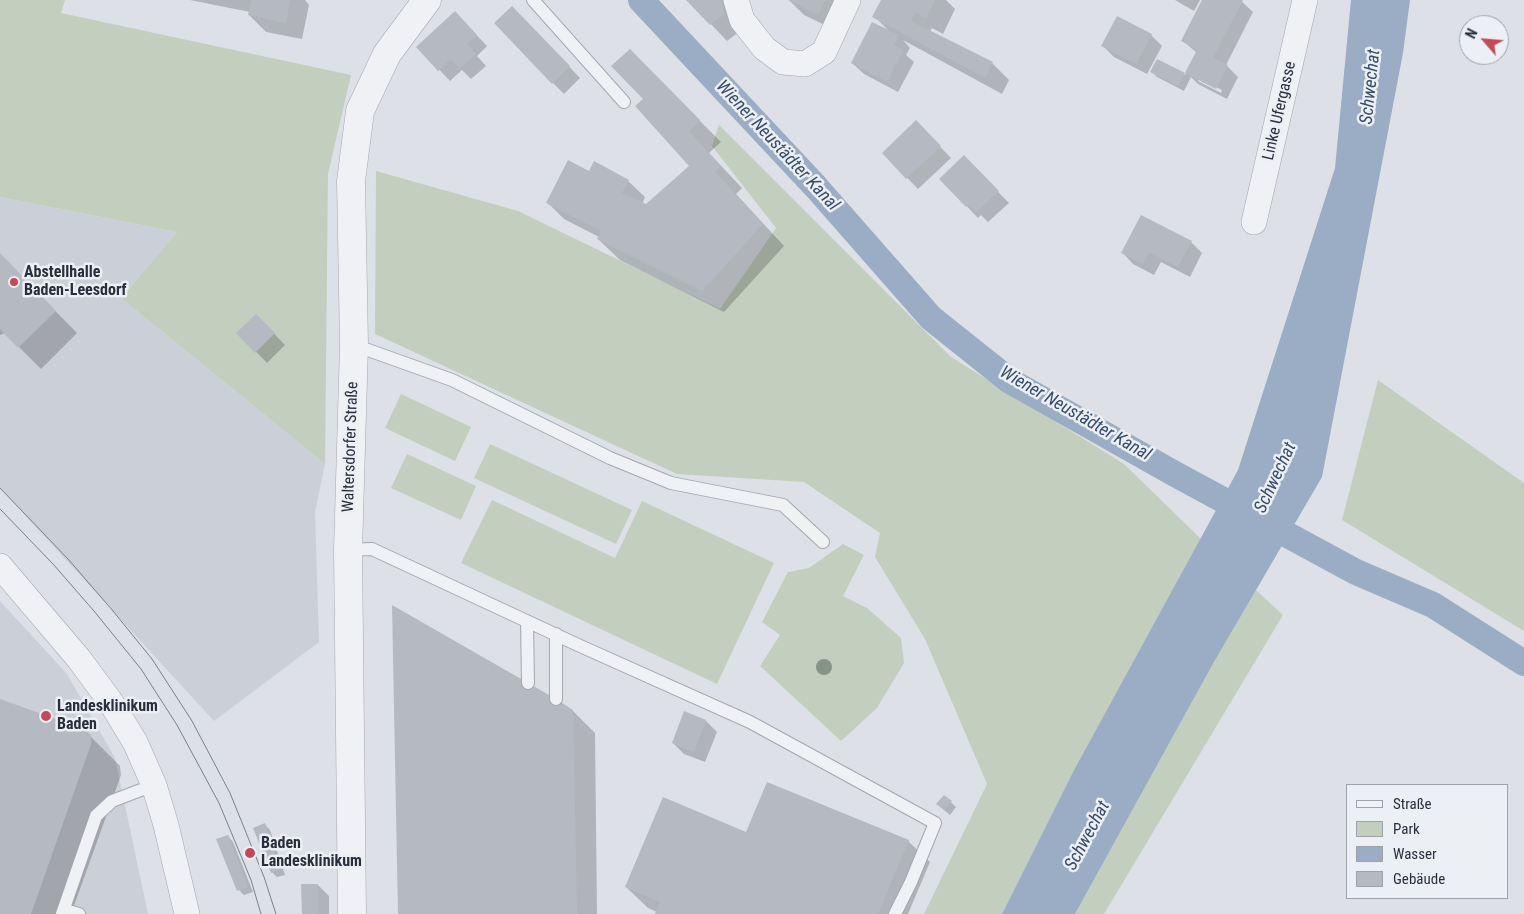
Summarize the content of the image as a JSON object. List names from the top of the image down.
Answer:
{
  "streets": {
    "street": ["Linke Ufergasse", "Waltersdorfer Straße"]
  },
  "water": ["Schwechat", "Wiener Neustädter Kanal"],
  "places": ["Abstellhalle Baden-Leesdorf", "Landesklinikum Baden", "Baden Landesklinikum"],
  "legend": [
    "Straße",
    "Park",
    "Wasser",
    "Gebäude"
  ],
  "north": "top left"
}
